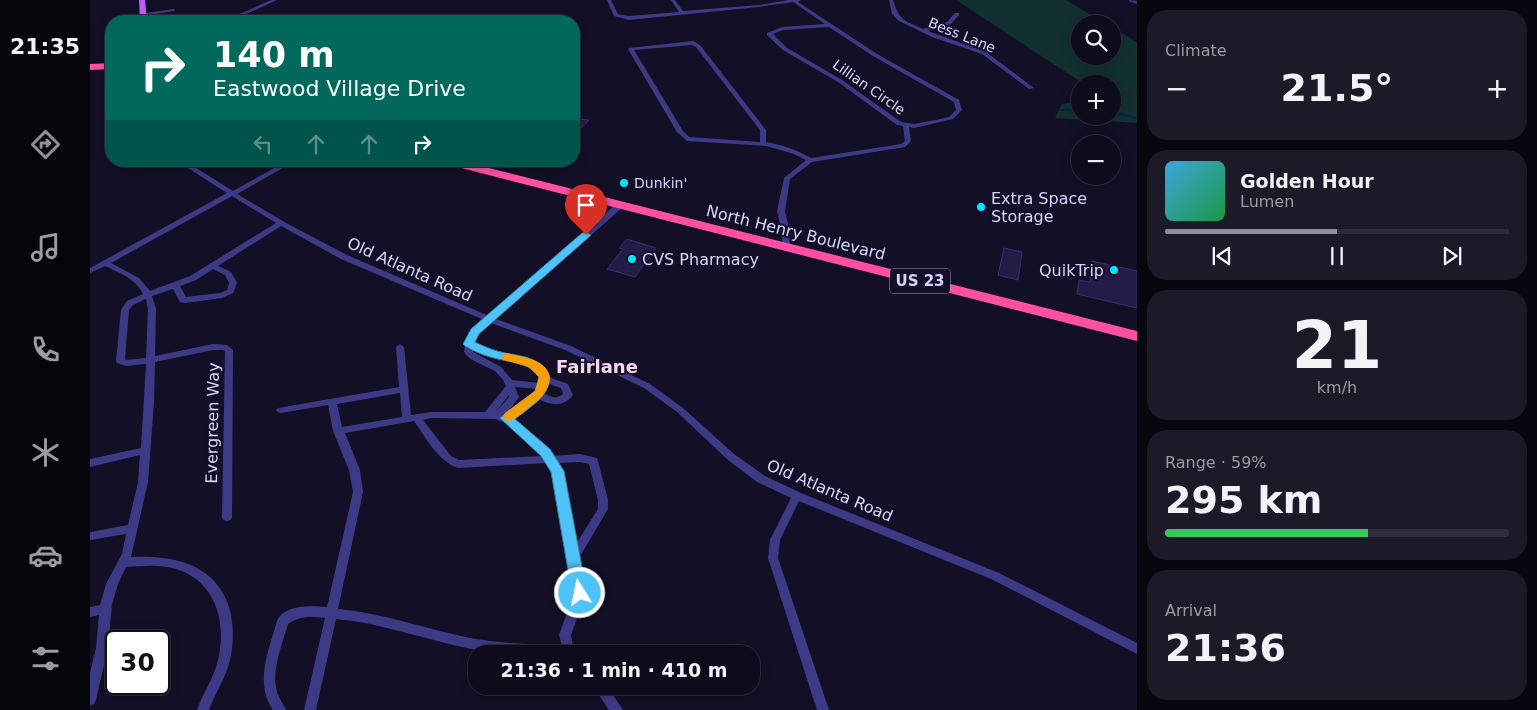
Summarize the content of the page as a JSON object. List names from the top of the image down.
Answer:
{
  "streets": {
    "highway": ["North Henry Boulevard", "US 23"],
    "street": [
      "Bess Lane",
      "Lillian Circle",
      "Old Atlanta Road",
      "Evergreen Way"
    ]
  },
  "crossings": [
    ["Old Atlanta Road", "Evergreen Way"]
  ],
  "districts": ["Fairlane"],
  "places": [
    "Dunkin'",
    "Extra Space Storage",
    "CVS Pharmacy",
    "QuikTrip"
  ],
  "page": {
    "tabs": "21:35",
    "tile": [
      "Climate",
      ["21", "km/h"],
      ["Range · 59%", "295 km"],
      ["Arrival", "21:36"]
    ],
    "map_buttons": ["+", "−"],
    "turn": ["140 m", "Eastwood Village Drive"],
    "heat": ["−", "21.5°", "+"],
    "song": ["Golden Hour", "Lumen"],
    "limit": "30",
    "trip": "21:36 · 1 min · 410 m"
  }
}
